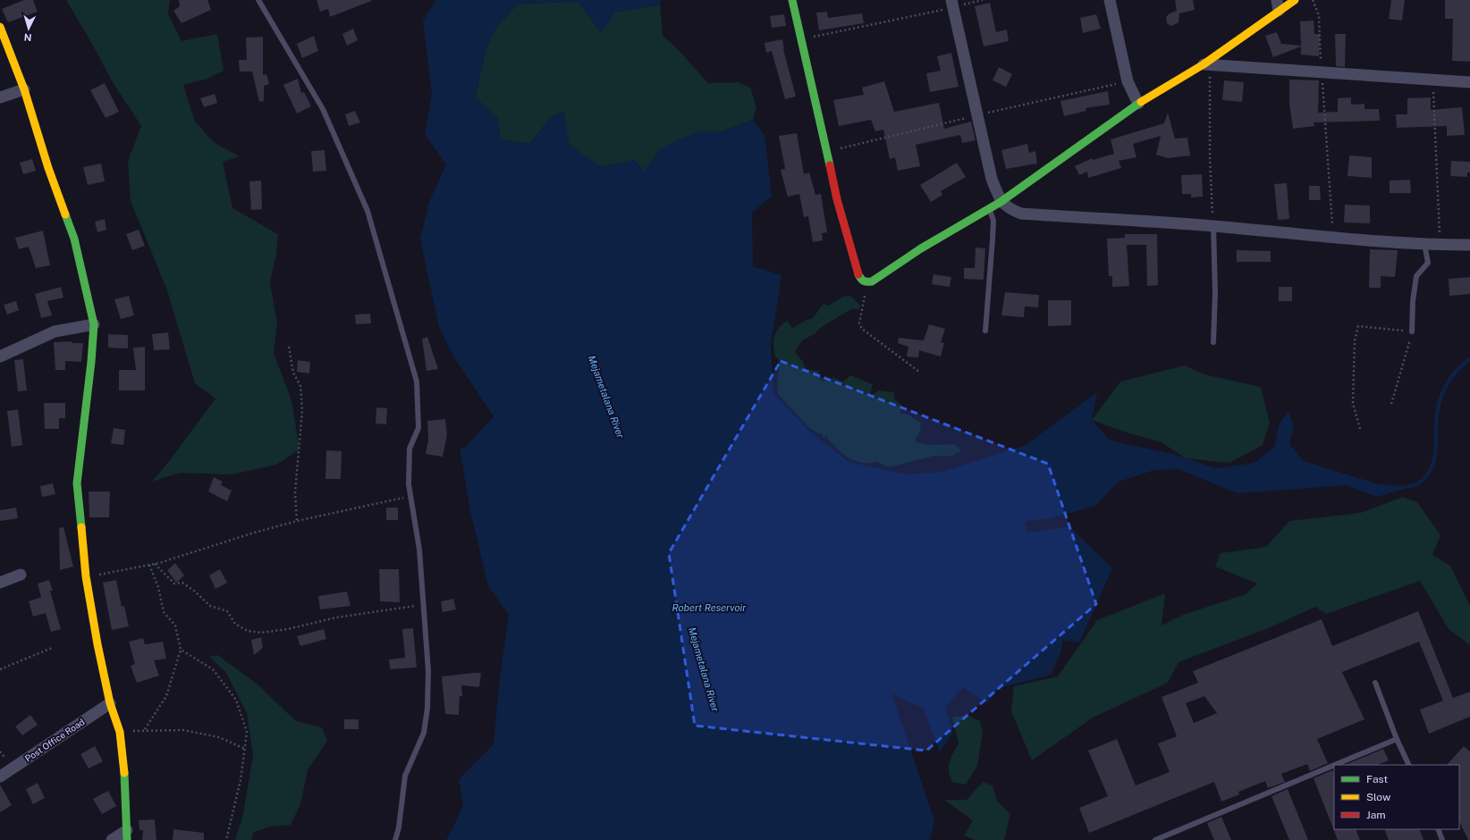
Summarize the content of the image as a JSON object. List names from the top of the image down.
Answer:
{
  "streets": {
    "street": ["Post Office Road"]
  },
  "water": ["Mejametalana River", "Robert Reservoir"],
  "legend": ["Fast", "Slow", "Jam"],
  "north": "bottom"
}
